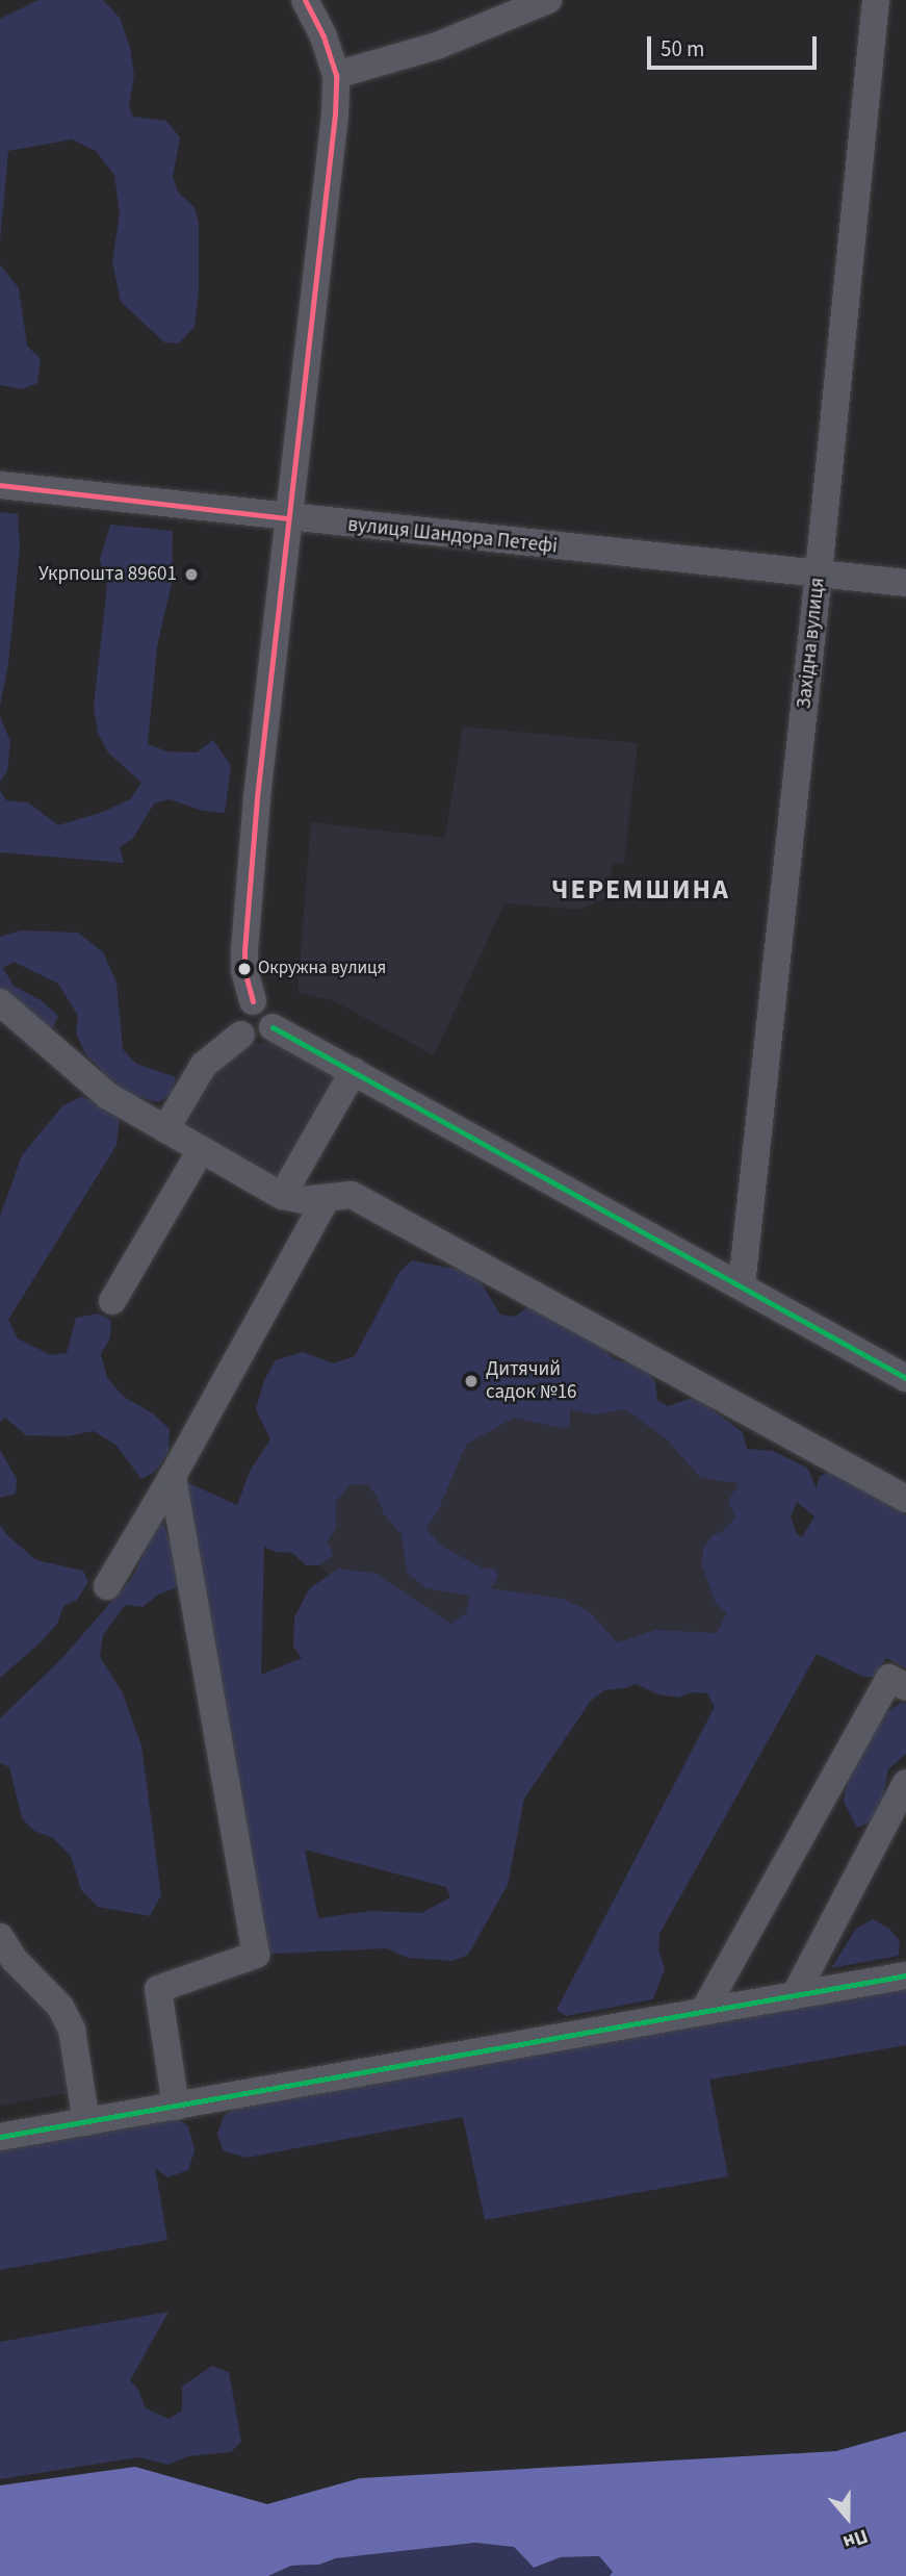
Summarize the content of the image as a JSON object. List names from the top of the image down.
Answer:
{
  "streets": {
    "street": ["вулиця Шандора Петефі", "Західна вулиця"]
  },
  "crossings": [
    ["вулиця Шандора Петефі", "Західна вулиця"]
  ],
  "districts": ["ЧЕРЕМШИНА"],
  "places": ["Укрпошта 89601", "Окружна вулиця", "Дитячий садок №16"],
  "scale_bar": "50 m",
  "north": "bottom"
}
